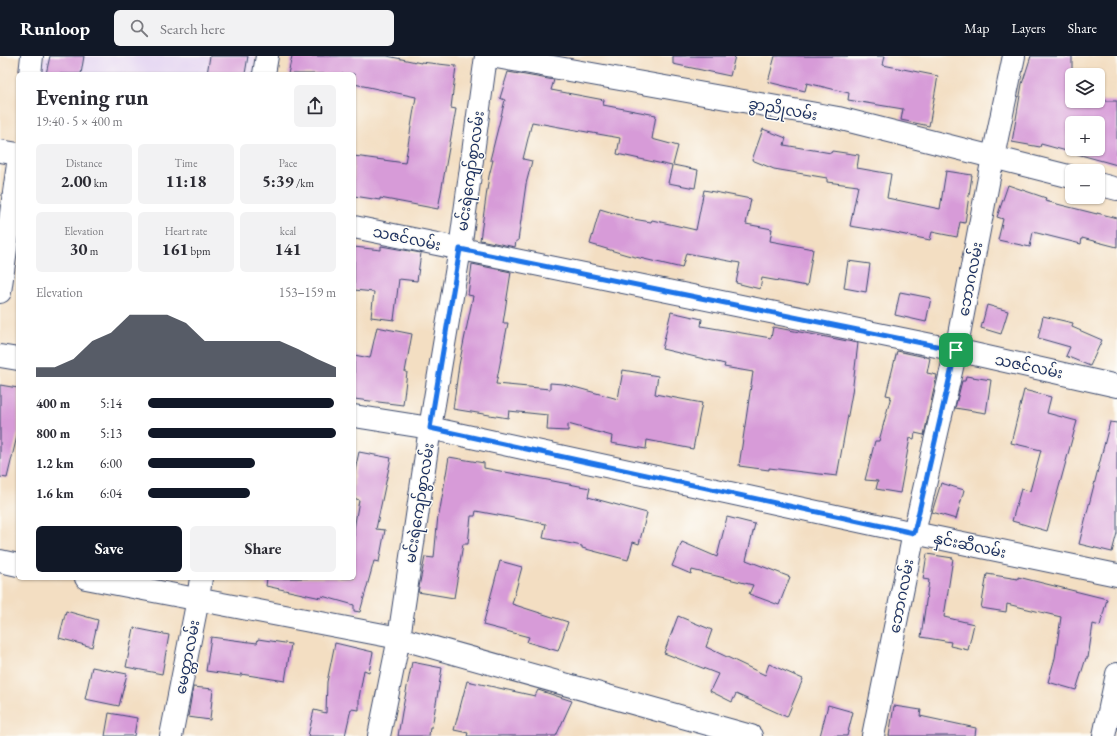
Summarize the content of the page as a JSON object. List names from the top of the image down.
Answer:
{
  "streets": {
    "street": [
      "ခွာညိုလမ်း",
      "မင်းရဲကျော်စွာလမ်း",
      "သဇင်လမ်း",
      "ဘောဂလမ်း",
      "နှင်းဆီလမ်း",
      "မေတ္တာလမ်း"
    ]
  },
  "crossings": [
    ["ခွာညိုလမ်း", "ဘောဂလမ်း"],
    ["မင်းရဲကျော်စွာလမ်း", "သဇင်လမ်း"],
    ["မင်းရဲကျော်စွာလမ်း", "နှင်းဆီလမ်း"],
    ["သဇင်လမ်း", "ဘောဂလမ်း"],
    ["ဘောဂလမ်း", "နှင်းဆီလမ်း"]
  ],
  "page": {
    "header": "Runloop",
    "search": "Search here",
    "nav": ["Map", "Layers", "Share"],
    "map_buttons": ["+", "−"],
    "heading": ["Evening run", "19:40 · 5 × 400 m"],
    "stats": [
      ["Distance", "2.00 km"],
      ["Time", "11:18"],
      ["Pace", "5:39 /km"],
      ["Elevation", "30 m"],
      ["Heart rate", "161 bpm"],
      ["kcal", "141"]
    ],
    "chart": ["Elevation", "153–159 m"],
    "list": [
      {
        "name": "400 m",
        "note": "5:14"
      },
      {
        "name": "800 m",
        "note": "5:13"
      },
      {
        "name": "1.2 km",
        "note": "6:00"
      },
      {
        "name": "1.6 km",
        "note": "6:04"
      }
    ],
    "buttons": ["Save", "Share"]
  }
}
